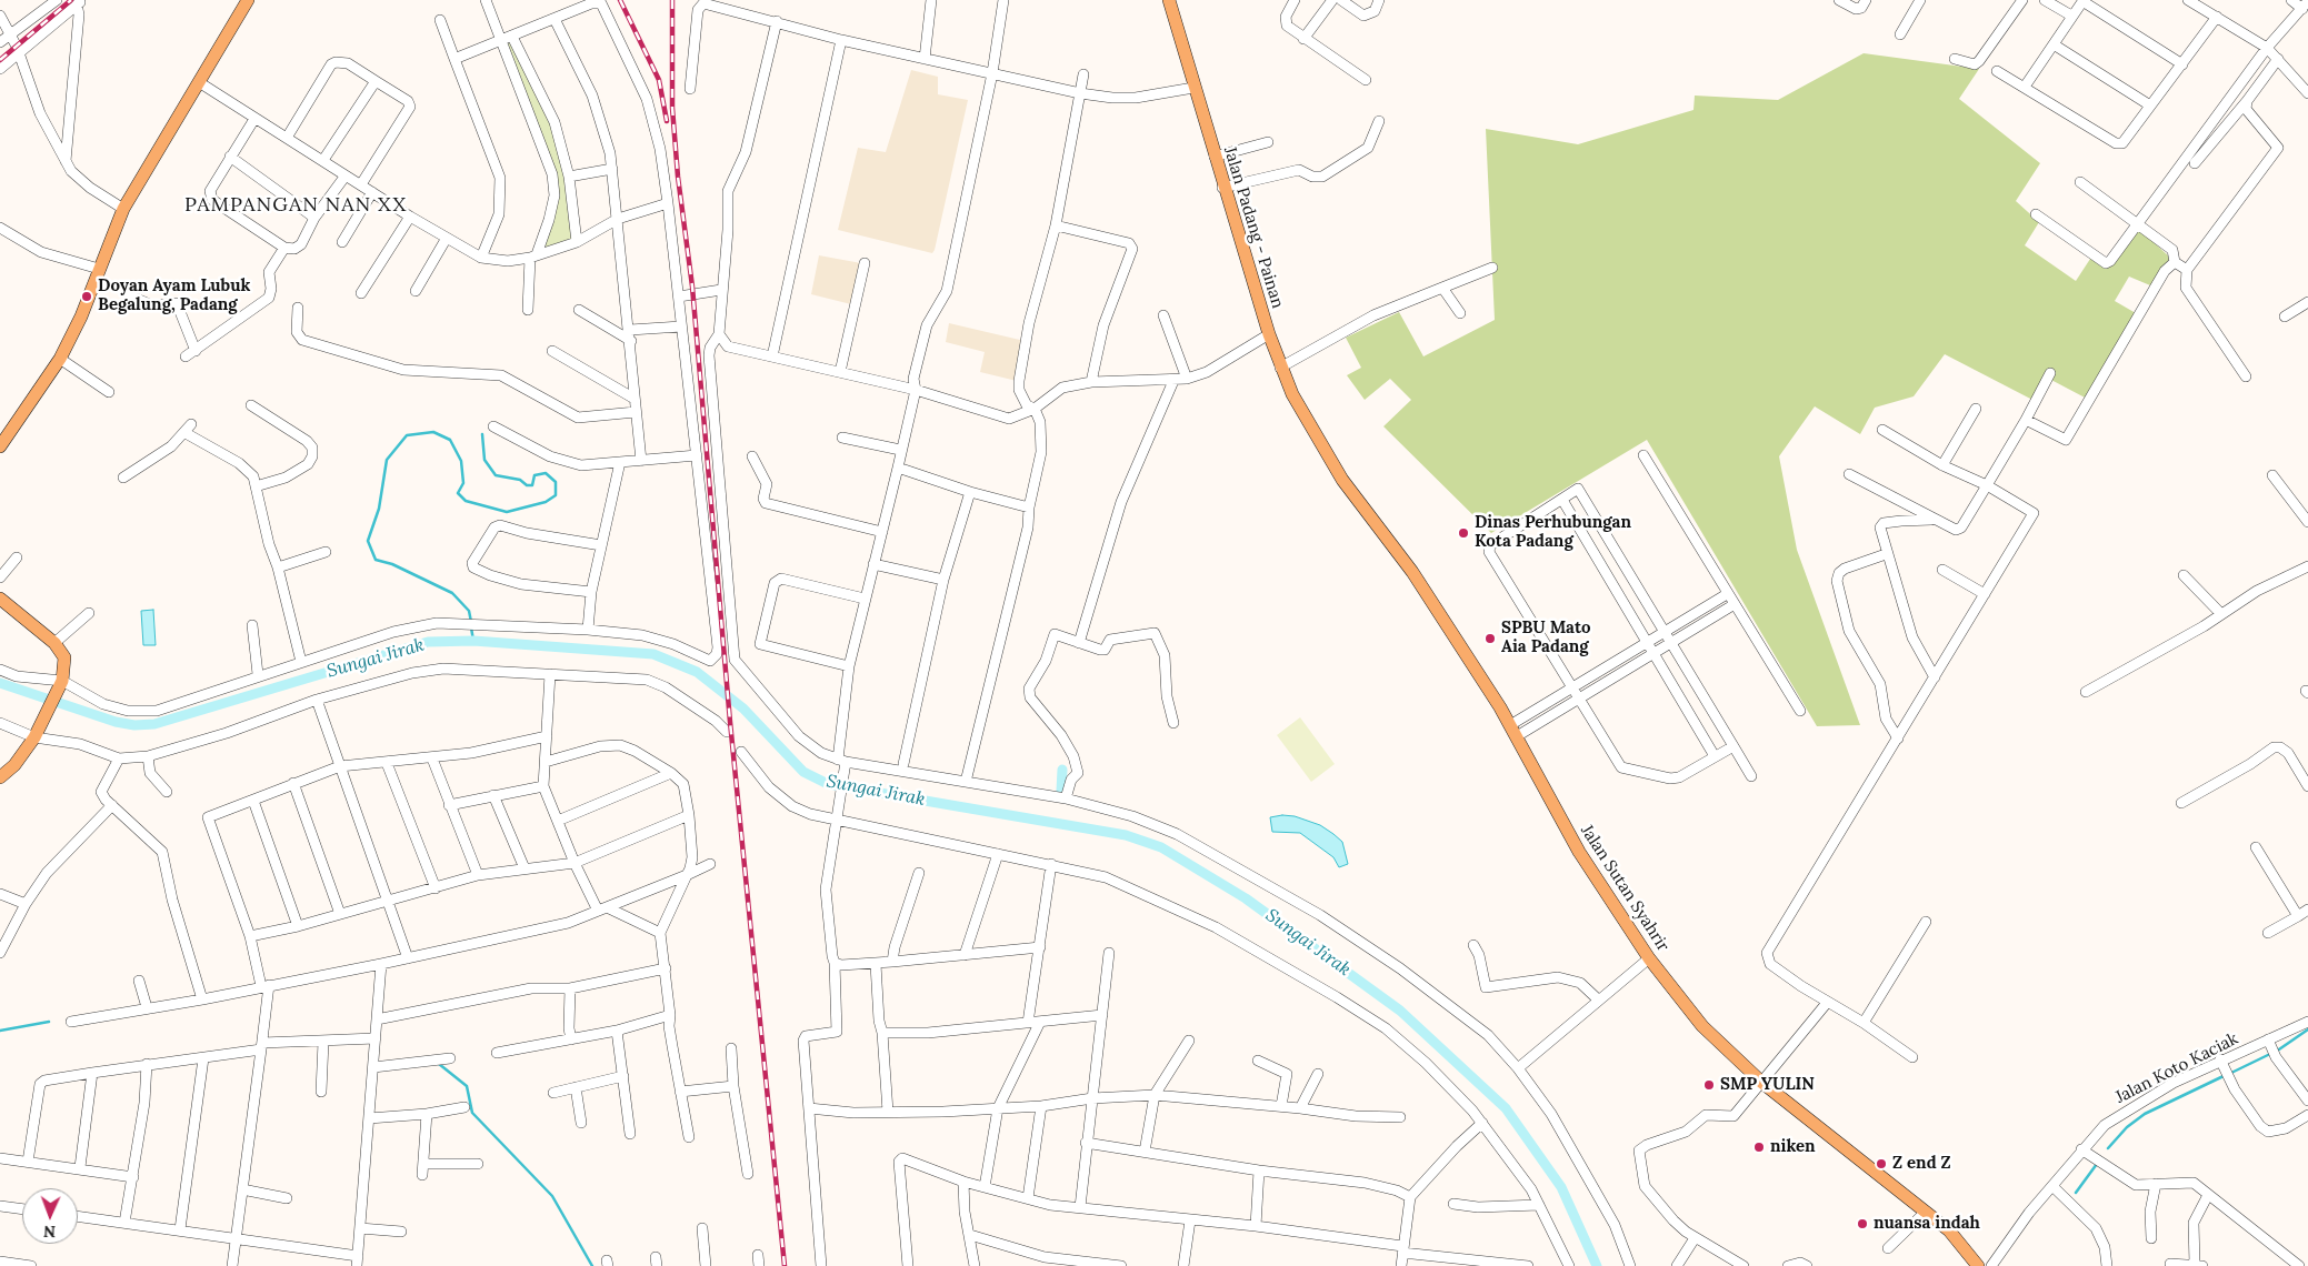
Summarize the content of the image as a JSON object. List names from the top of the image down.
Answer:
{
  "streets": {
    "main road": ["Jalan Padang - Painan", "Jalan Sutan Syahrir"],
    "street": ["Jalan Koto Kaciak"]
  },
  "crossings": [
    ["Jalan Padang - Painan", "Jalan Sutan Syahrir"]
  ],
  "districts": ["PAMPANGAN NAN XX"],
  "water": ["Sungai Jirak"],
  "places": [
    "Doyan Ayam Lubuk Begalung, Padang",
    "Dinas Perhubungan Kota Padang",
    "SPBU Mato Aia Padang",
    "SMP YULIN",
    "niken",
    "Z end Z",
    "nuansa indah"
  ],
  "north": "bottom"
}
